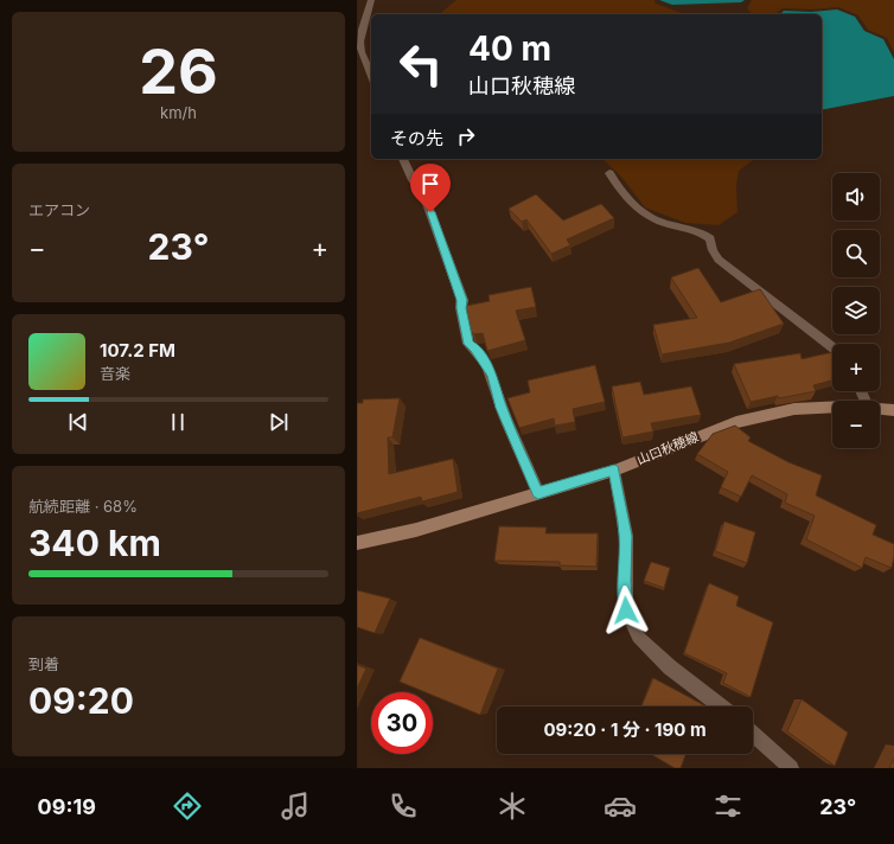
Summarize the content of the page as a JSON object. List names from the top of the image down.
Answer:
{
  "streets": {
    "main road": ["山口秋穂線"]
  },
  "page": {
    "tile": [
      ["26", "km/h"],
      "エアコン",
      ["航続距離 · 68%", "340 km"],
      ["到着", "09:20"]
    ],
    "turn": ["40 m", "山口秋穂線"],
    "then": "その先",
    "map_buttons": ["+", "−"],
    "heat": ["−", "23°", "+"],
    "song": ["107.2 FM", "音楽"],
    "limit": "30",
    "trip": "09:20 · 1 分 · 190 m",
    "tabs": ["09:19", "23°"]
  }
}
